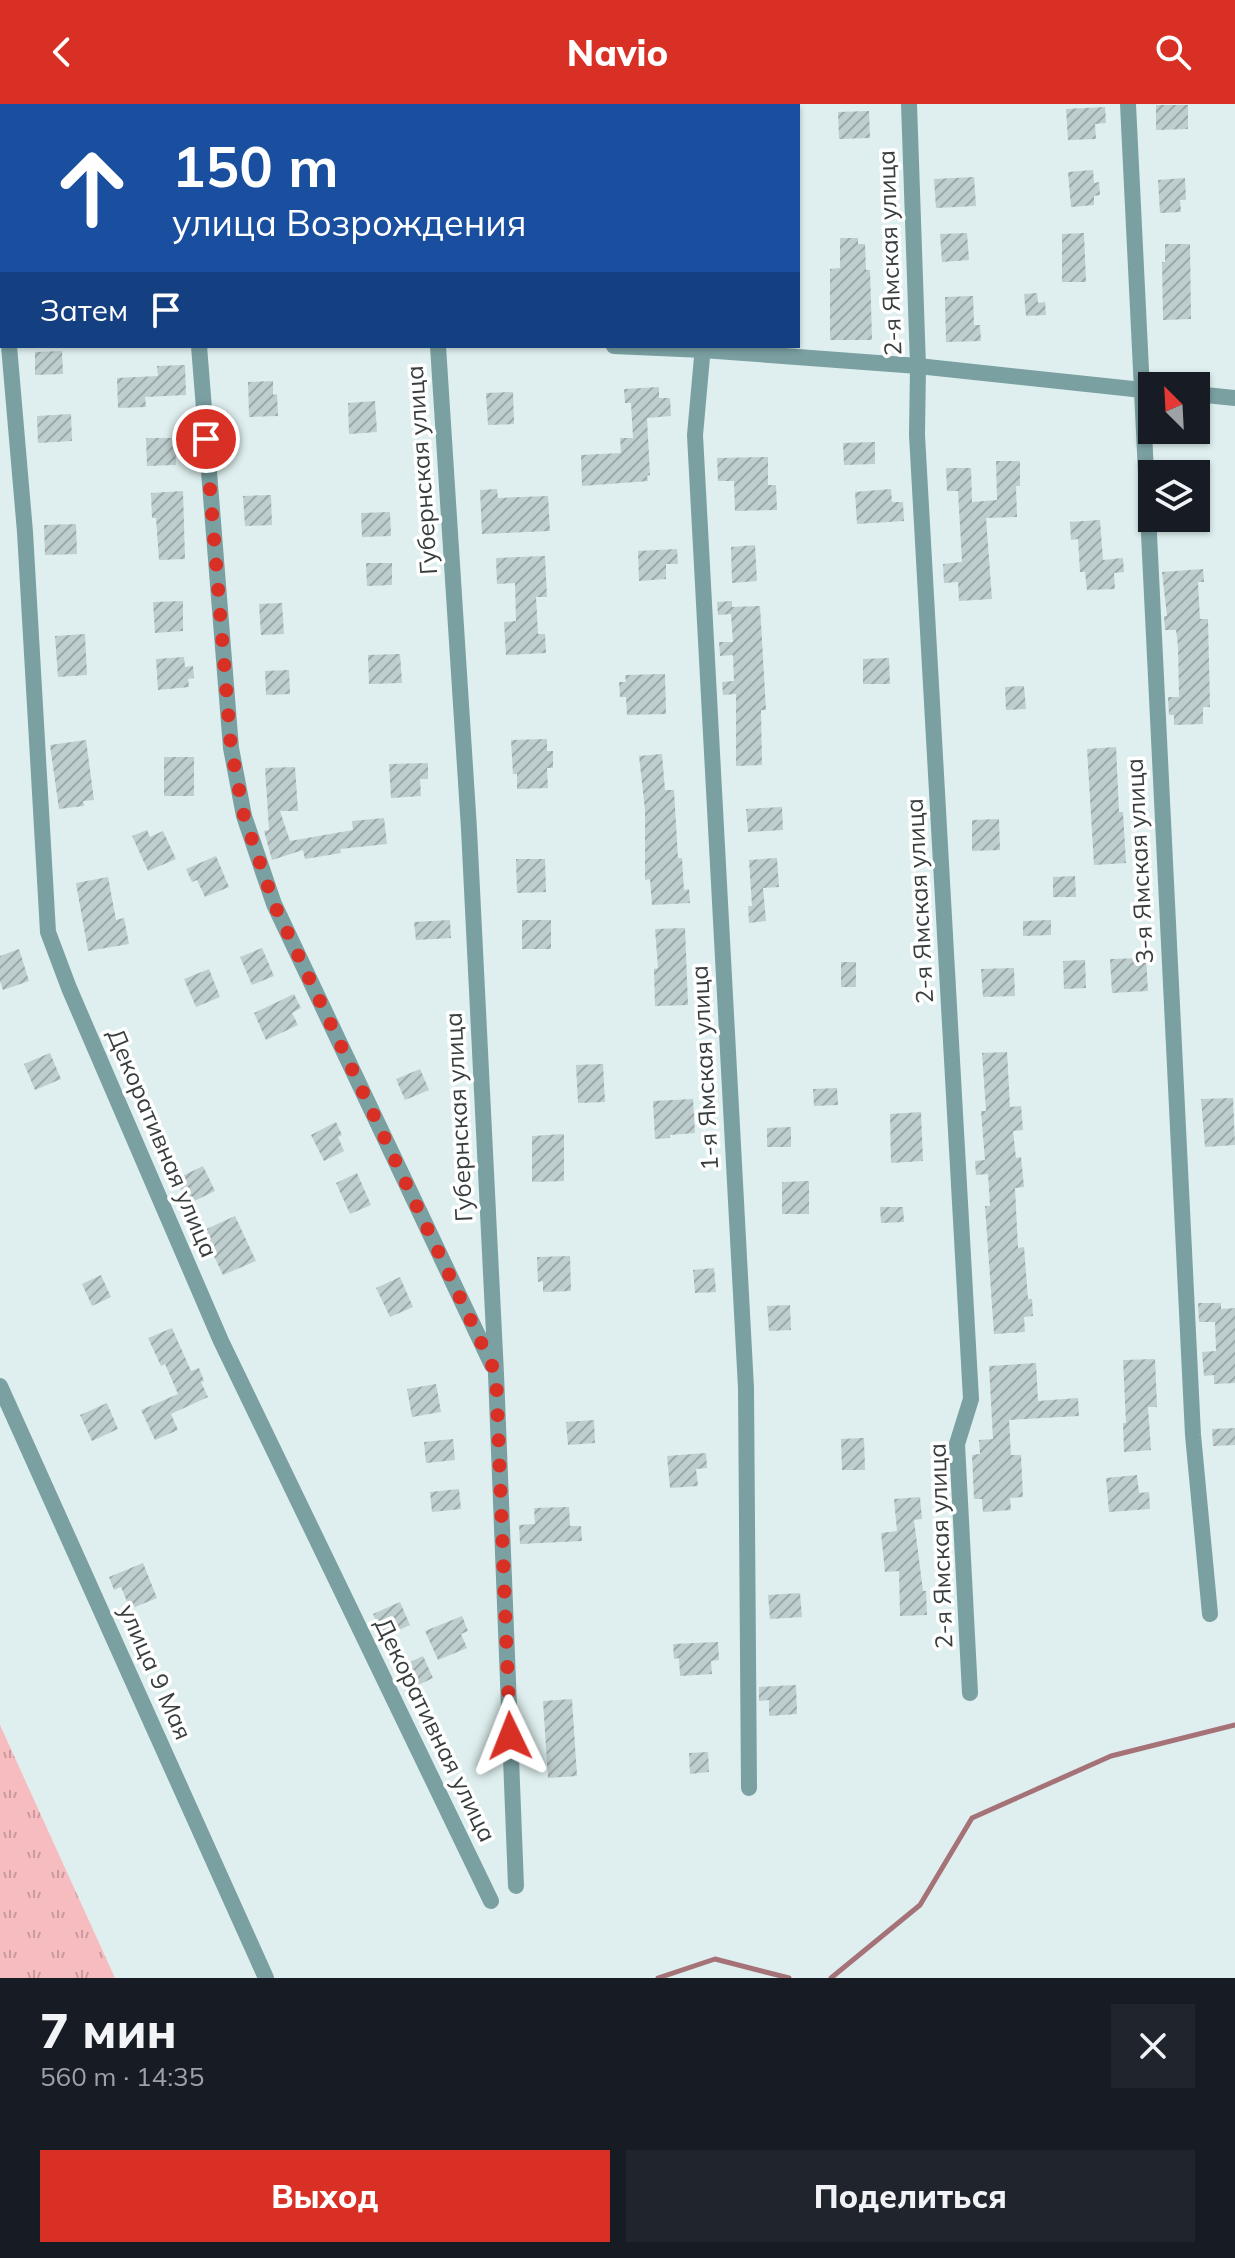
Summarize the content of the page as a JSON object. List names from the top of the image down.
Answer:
{
  "streets": {
    "street": [
      "2-я Ямская улица",
      "Губернская улица",
      "3-я Ямская улица",
      "1-я Ямская улица",
      "Декоративная улица",
      "улица 9 Мая"
    ]
  },
  "north": "top left",
  "page": {
    "header": "Navio",
    "turn": ["150 m", "улица Возрождения"],
    "then": "Затем",
    "heading": ["7 мин", "560 m · 14:35"],
    "buttons": ["Выход", "Поделиться"]
  }
}
